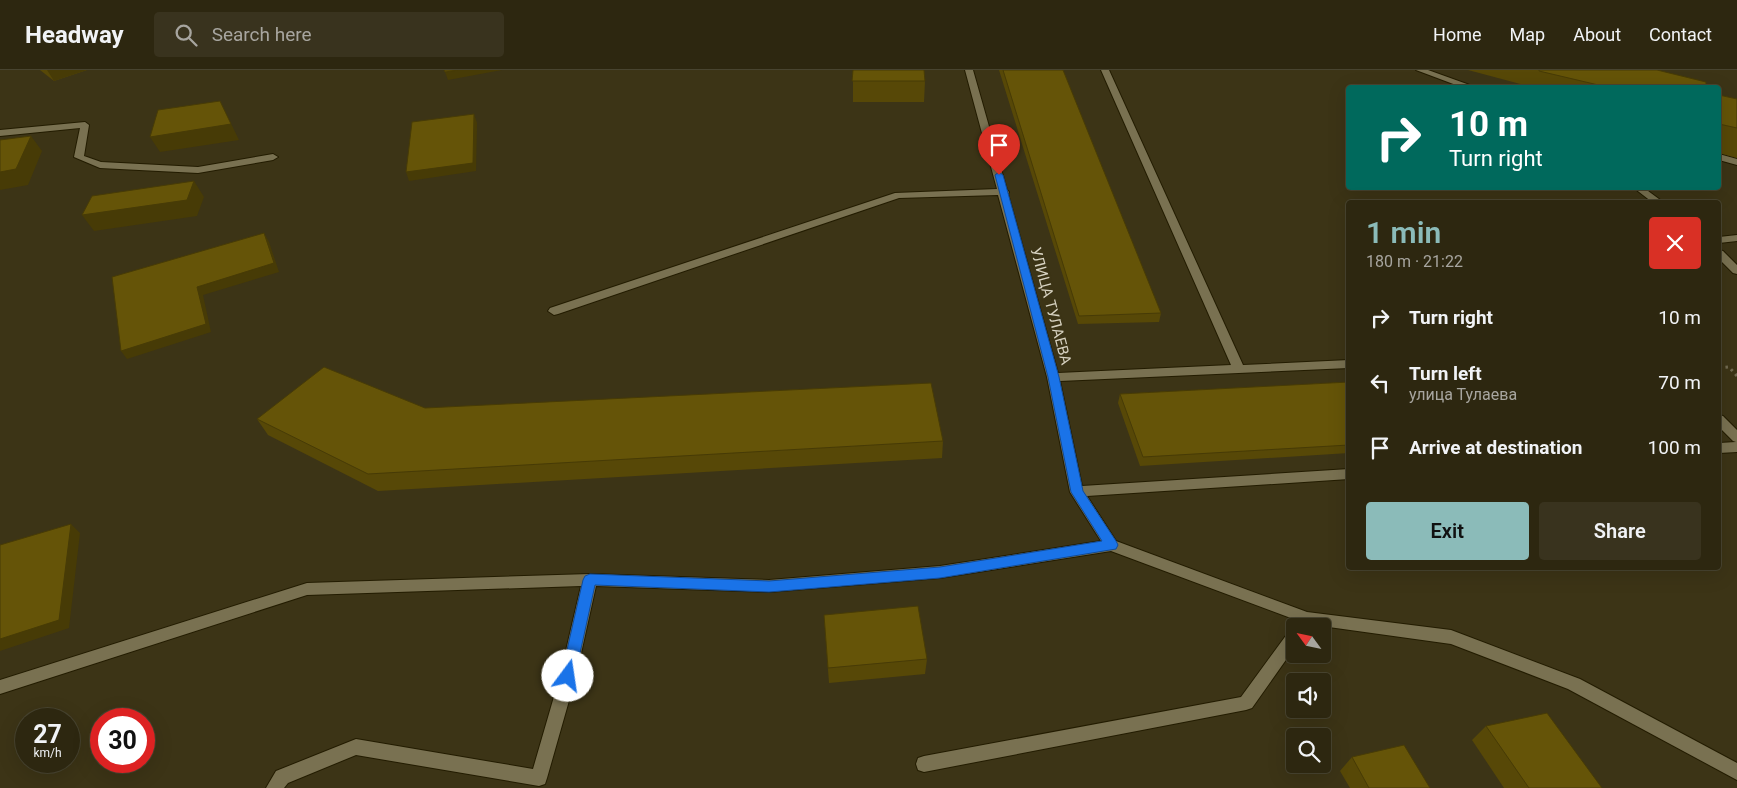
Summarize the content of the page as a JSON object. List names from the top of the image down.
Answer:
{
  "streets": {
    "street": ["УЛИЦА ТУЛАЕВА"]
  },
  "north": "top left",
  "page": {
    "header": "Headway",
    "search": "Search here",
    "nav": [
      "Home",
      "Map",
      "About",
      "Contact"
    ],
    "turn": ["10 m", "Turn right"],
    "heading": ["1 min", "180 m · 21:22"],
    "list": [
      {
        "name": "Turn right",
        "value": "10 m"
      },
      {
        "name": "Turn left",
        "note": "улица Тулаева",
        "value": "70 m"
      },
      {
        "name": "Arrive at destination",
        "value": "100 m"
      }
    ],
    "buttons": ["Exit", "Share"],
    "speed": "27 km/h",
    "limit": "30"
  }
}
